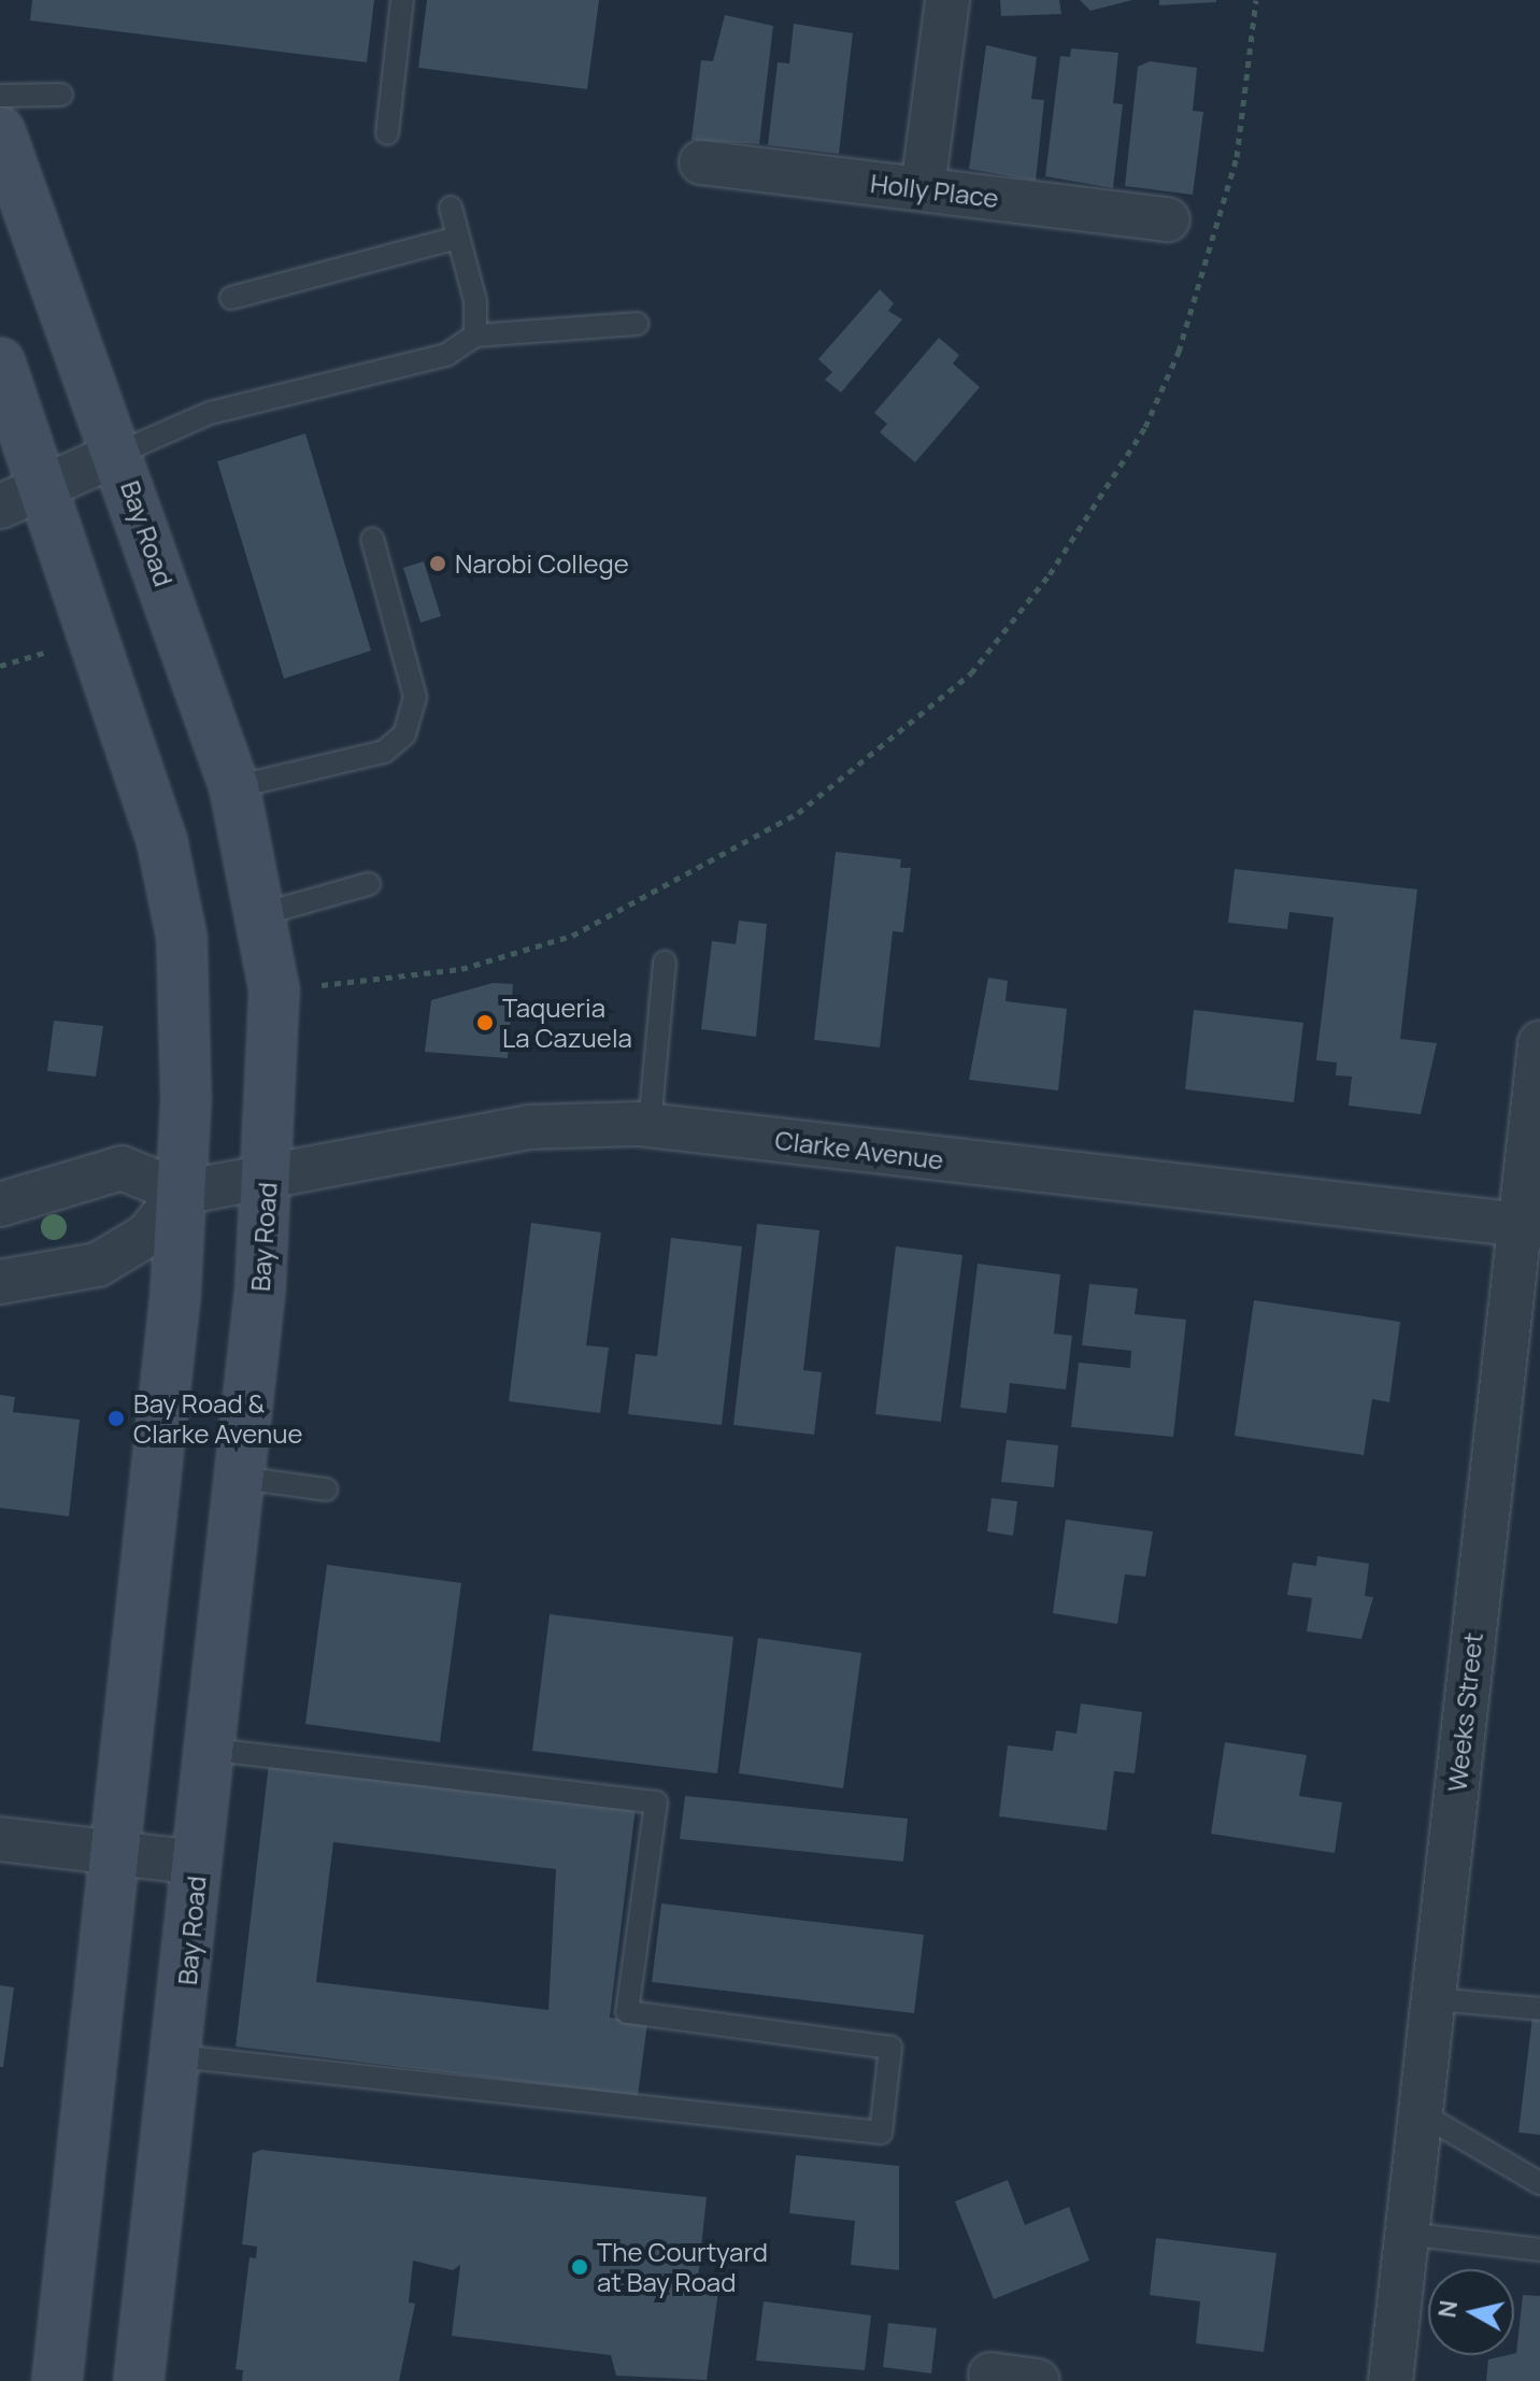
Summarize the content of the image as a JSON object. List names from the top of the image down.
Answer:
{
  "streets": {
    "main road": ["Bay Road"],
    "street": ["Holly Place", "Clarke Avenue", "Weeks Street"]
  },
  "crossings": [
    ["Bay Road", "Clarke Avenue"],
    ["Clarke Avenue", "Weeks Street"]
  ],
  "places": [
    "Narobi College",
    "Taqueria La Cazuela",
    "Bay Road & Clarke Avenue",
    "The Courtyard at Bay Road"
  ],
  "north": "left"
}
